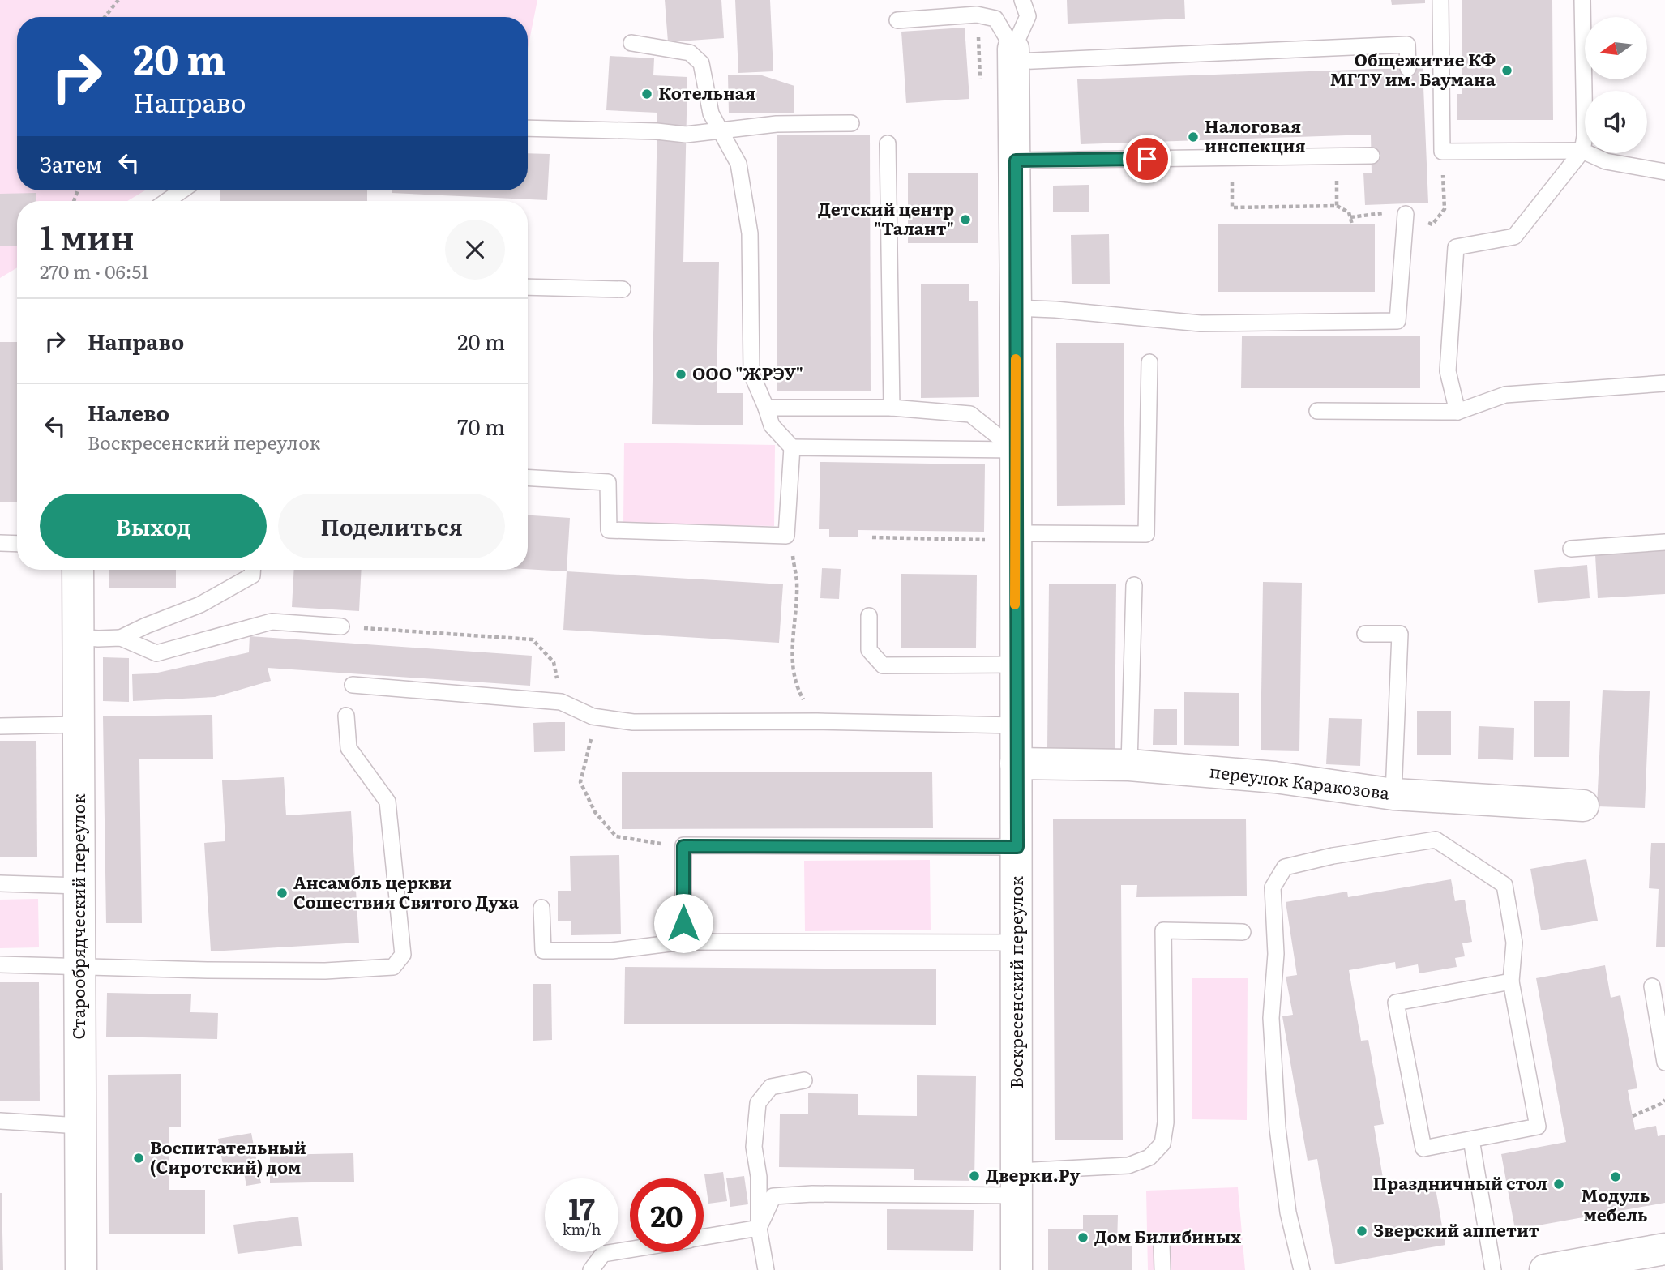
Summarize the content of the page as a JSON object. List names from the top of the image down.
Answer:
{
  "streets": {
    "street": ["переулок Каракозова", "Старообрядческий переулок", "Воскресенский переулок"]
  },
  "crossings": [
    ["переулок Каракозова", "Воскресенский переулок"]
  ],
  "places": [
    "Общежитие КФ МГТУ им. Баумана",
    "Котельная",
    "Налоговая инспекция",
    "Детский центр \"Талант\"",
    "ООО \"ЖРЭУ\"",
    "Ансамбль церкви Сошествия Святого Духа",
    "Воспитательный (Сиротский) дом",
    "Дверки.Ру",
    "Модуль мебель",
    "Праздничный стол",
    "Зверский аппетит",
    "Дом Билибиных"
  ],
  "north": "left",
  "page": {
    "turn": ["20 m", "Направо"],
    "then": "Затем",
    "heading": ["1 мин", "270 m · 06:51"],
    "list": [
      {
        "name": "Направо",
        "value": "20 m"
      },
      {
        "name": "Налево",
        "note": "Воскресенский переулок",
        "value": "70 m"
      }
    ],
    "buttons": ["Выход", "Поделиться"],
    "speed": "17 km/h",
    "limit": "20"
  }
}
